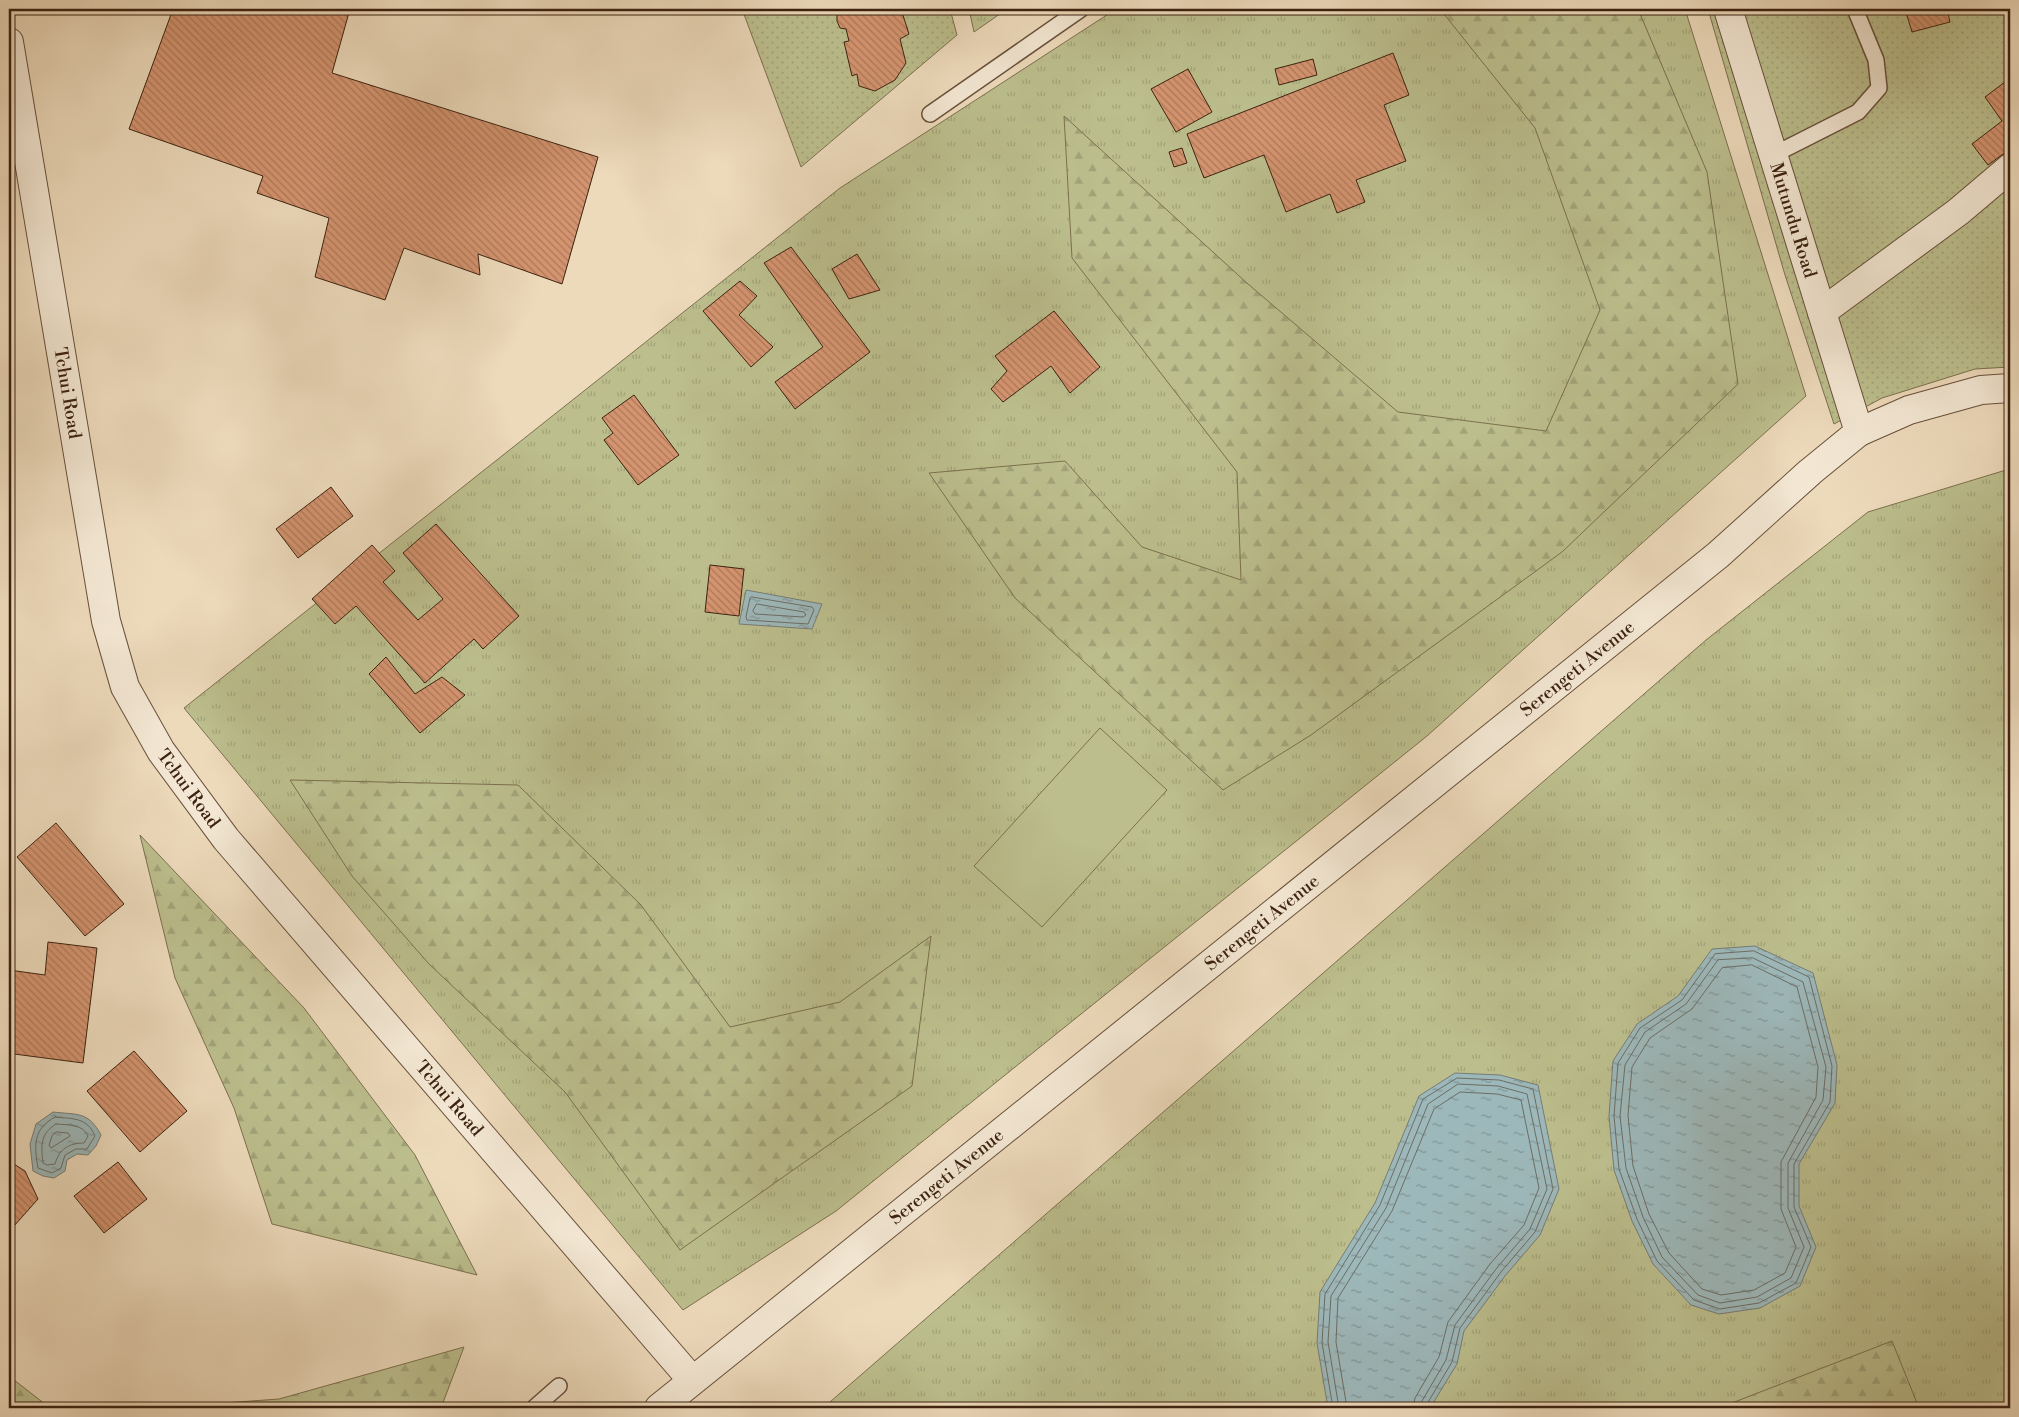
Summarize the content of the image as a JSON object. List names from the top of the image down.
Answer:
{
  "streets": {
    "street": ["Mutundu Road", "Tchui Road", "Serengeti Avenue"]
  },
  "crossings": [
    ["Mutundu Road", "Serengeti Avenue"],
    ["Tchui Road", "Serengeti Avenue"]
  ]
}
